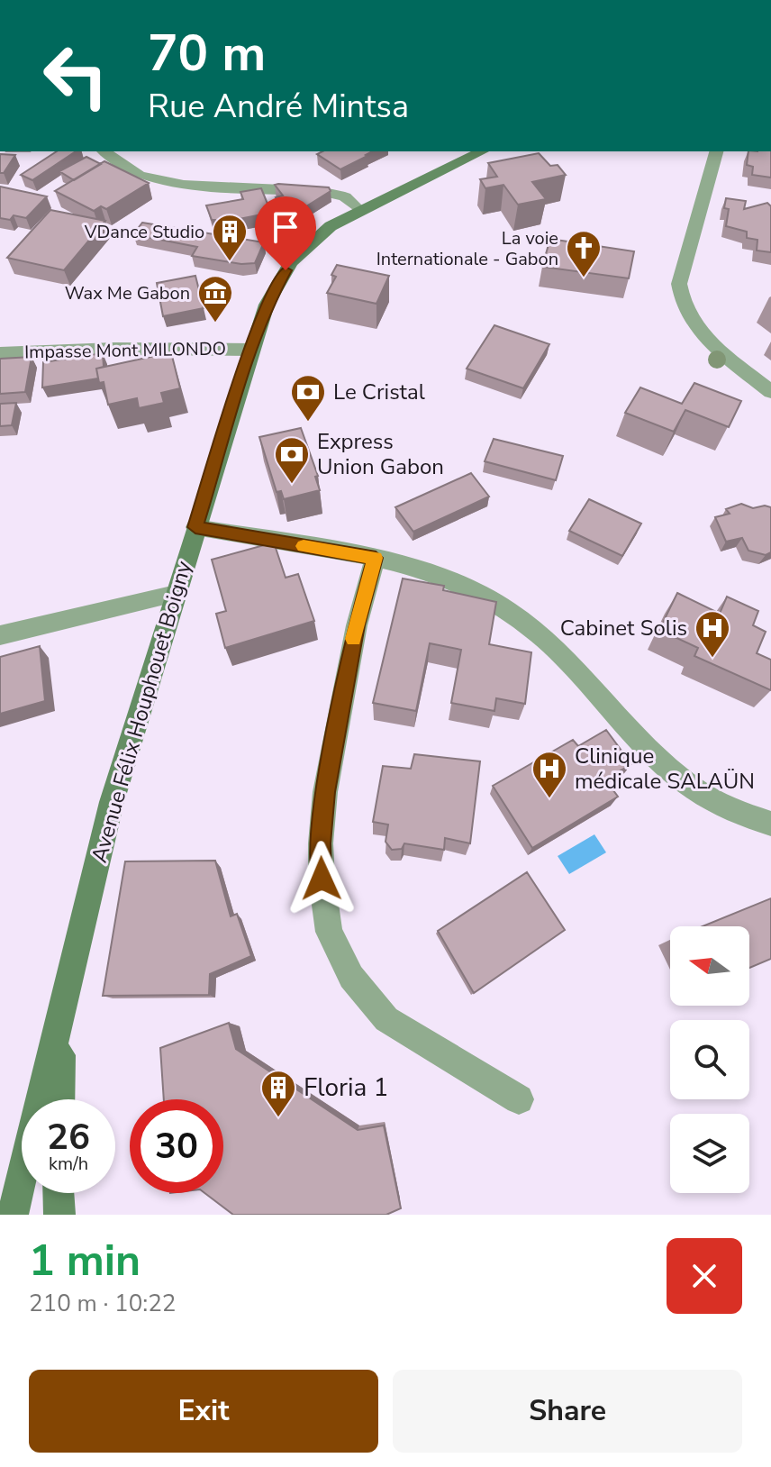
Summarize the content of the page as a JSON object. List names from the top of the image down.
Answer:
{
  "streets": {
    "main road": ["Avenue Félix Houphouet Boigny"],
    "street": ["Impasse Mont MILONDO"]
  },
  "crossings": [
    ["Impasse Mont MILONDO", "Avenue Félix Houphouet Boigny"]
  ],
  "places": {
    "building": ["VDance Studio", "Floria 1"],
    "church": ["La voie Internationale - Gabon"],
    "museum": ["Wax Me Gabon"],
    "bank": ["Le Cristal", "Express Union Gabon"],
    "hospital": ["Cabinet Solis", "Clinique médicale SALAÜN"]
  },
  "north": "left",
  "page": {
    "turn": ["70 m", "Rue André Mintsa"],
    "speed": "26 km/h",
    "limit": "30",
    "heading": ["1 min", "210 m · 10:22"],
    "buttons": ["Exit", "Share"]
  }
}
